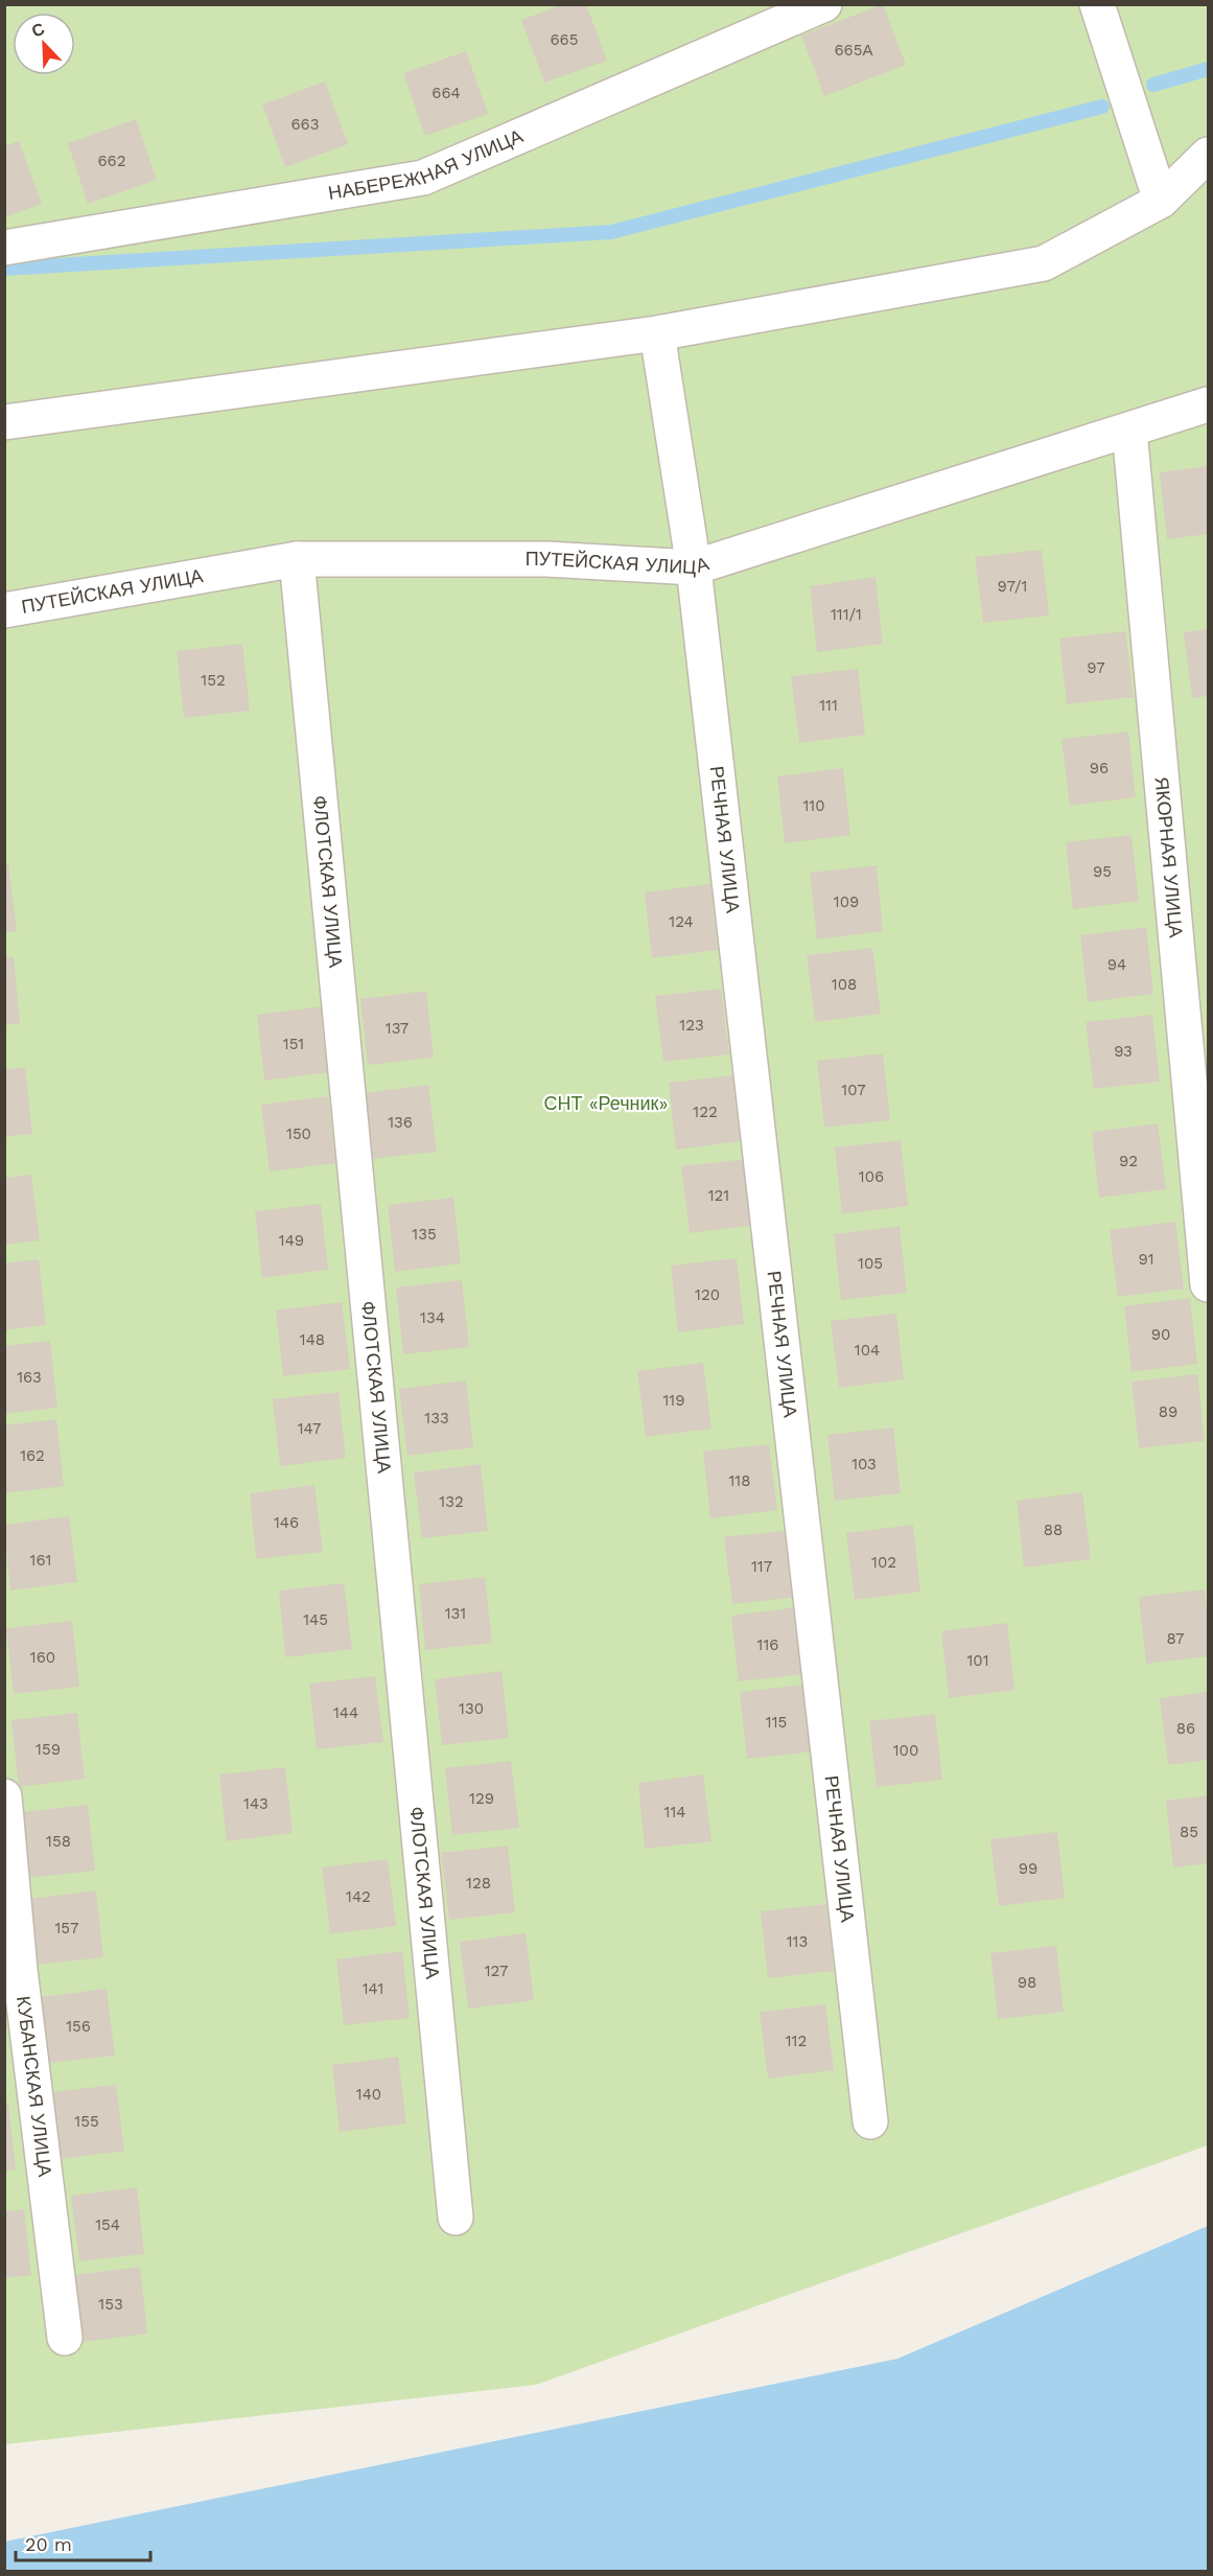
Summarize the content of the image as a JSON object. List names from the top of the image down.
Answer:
{
  "streets": {
    "street": [
      "НАБЕРЕЖНАЯ УЛИЦА",
      "ПУТЕЙСКАЯ УЛИЦА",
      "РЕЧНАЯ УЛИЦА",
      "ЯКОРНАЯ УЛИЦА",
      "ФЛОТСКАЯ УЛИЦА",
      "КУБАНСКАЯ УЛИЦА"
    ]
  },
  "crossings": [
    ["ПУТЕЙСКАЯ УЛИЦА", "РЕЧНАЯ УЛИЦА"],
    ["ПУТЕЙСКАЯ УЛИЦА", "ЯКОРНАЯ УЛИЦА"],
    ["ПУТЕЙСКАЯ УЛИЦА", "ФЛОТСКАЯ УЛИЦА"]
  ],
  "parks": ["СНТ «Речник»"],
  "house_numbers": [
    "665",
    "665А",
    "664",
    "663",
    "662",
    "97/1",
    "111/1",
    "97",
    "152",
    "111",
    "96",
    "110",
    "95",
    "109",
    "124",
    "94",
    "108",
    "123",
    "137",
    "151",
    "93",
    "107",
    "122",
    "136",
    "150",
    "92",
    "106",
    "121",
    "135",
    "149",
    "91",
    "105",
    "120",
    "134",
    "90",
    "148",
    "104",
    "163",
    "119",
    "89",
    "133",
    "147",
    "162",
    "103",
    "118",
    "132",
    "146",
    "88",
    "161",
    "102",
    "117",
    "131",
    "145",
    "87",
    "116",
    "160",
    "101",
    "130",
    "144",
    "115",
    "86",
    "159",
    "100",
    "129",
    "143",
    "114",
    "85",
    "158",
    "99",
    "128",
    "142",
    "157",
    "113",
    "127",
    "98",
    "141",
    "156",
    "112",
    "140",
    "155",
    "154",
    "153"
  ],
  "scale_bar": "20 m",
  "north": "top left"
}
